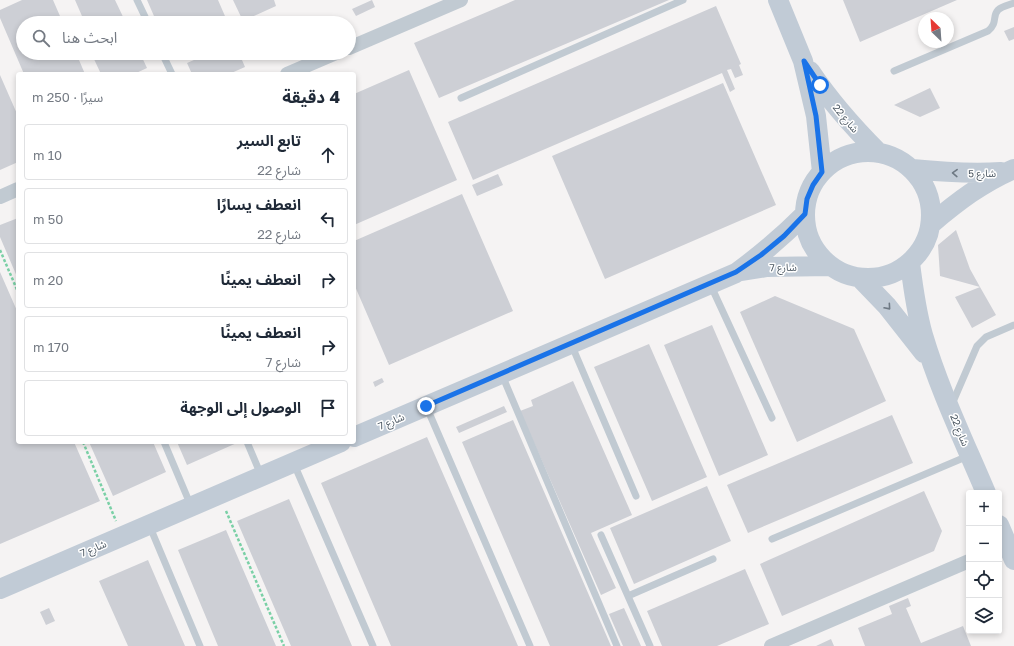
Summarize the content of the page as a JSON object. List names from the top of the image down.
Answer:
{
  "streets": {
    "street": ["شارع 22", "شارع 5", "شارع 7"]
  },
  "crossings": [
    ["شارع 22", "شارع 5"],
    ["شارع 22", "شارع 7"],
    ["شارع 5", "شارع 7"]
  ],
  "one_way": ["شارع 5"],
  "north": "top left",
  "page": {
    "search": "ابحث هنا",
    "heading": ["4 دقيقة", "سيرًا · 250 m"],
    "list": [
      ["تابع السير", "شارع 22", "10 m"],
      ["انعطف يسارًا", "شارع 22", "50 m"],
      ["انعطف يمينًا", "20 m"],
      ["انعطف يمينًا", "شارع 7", "170 m"],
      "الوصول إلى الوجهة"
    ],
    "map_buttons": ["+", "−"]
  }
}
